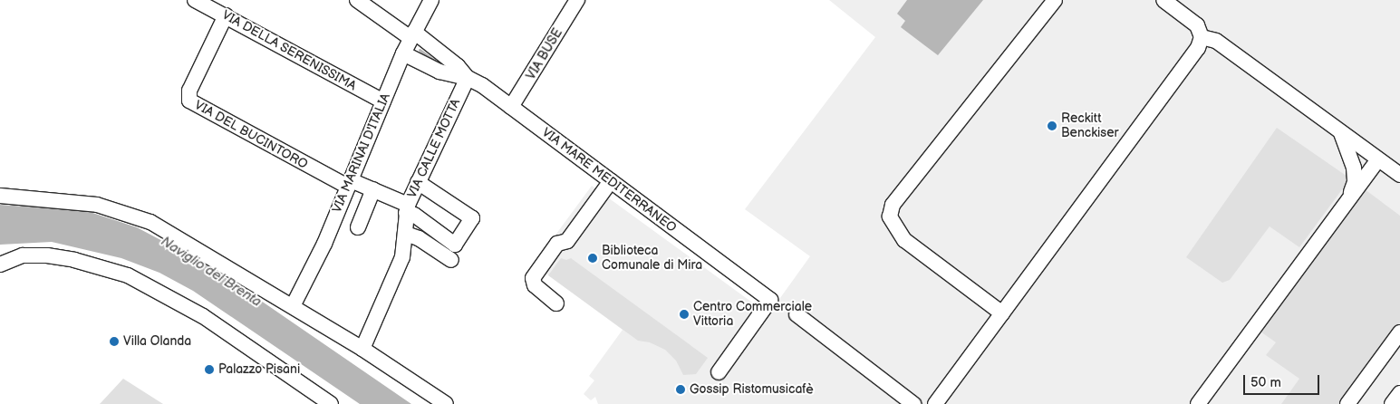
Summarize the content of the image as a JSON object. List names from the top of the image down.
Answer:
{
  "streets": {
    "street": [
      "VIA DELLA SERENISSIMA",
      "VIA BUSE",
      "VIA DEL BUCINTORO",
      "VIA CALLE MOTTA",
      "VIA MARINAI D'ITALIA",
      "VIA MARE MEDITERRANEO"
    ]
  },
  "crossings": [
    ["VIA DELLA SERENISSIMA", "VIA DEL BUCINTORO"],
    ["VIA DELLA SERENISSIMA", "VIA MARINAI D'ITALIA"],
    ["VIA BUSE", "VIA MARE MEDITERRANEO"],
    ["VIA DEL BUCINTORO", "VIA MARINAI D'ITALIA"],
    ["VIA CALLE MOTTA", "VIA MARE MEDITERRANEO"],
    ["VIA MARINAI D'ITALIA", "VIA MARE MEDITERRANEO"]
  ],
  "water": ["Naviglio del Brenta"],
  "places": [
    "Reckitt Benckiser",
    "Biblioteca Comunale di Mira",
    "Centro Commerciale Vittoria",
    "Villa Olanda",
    "Palazzo Pisani",
    "Gossip Ristomusicafè"
  ],
  "scale_bar": "50 m"
}
